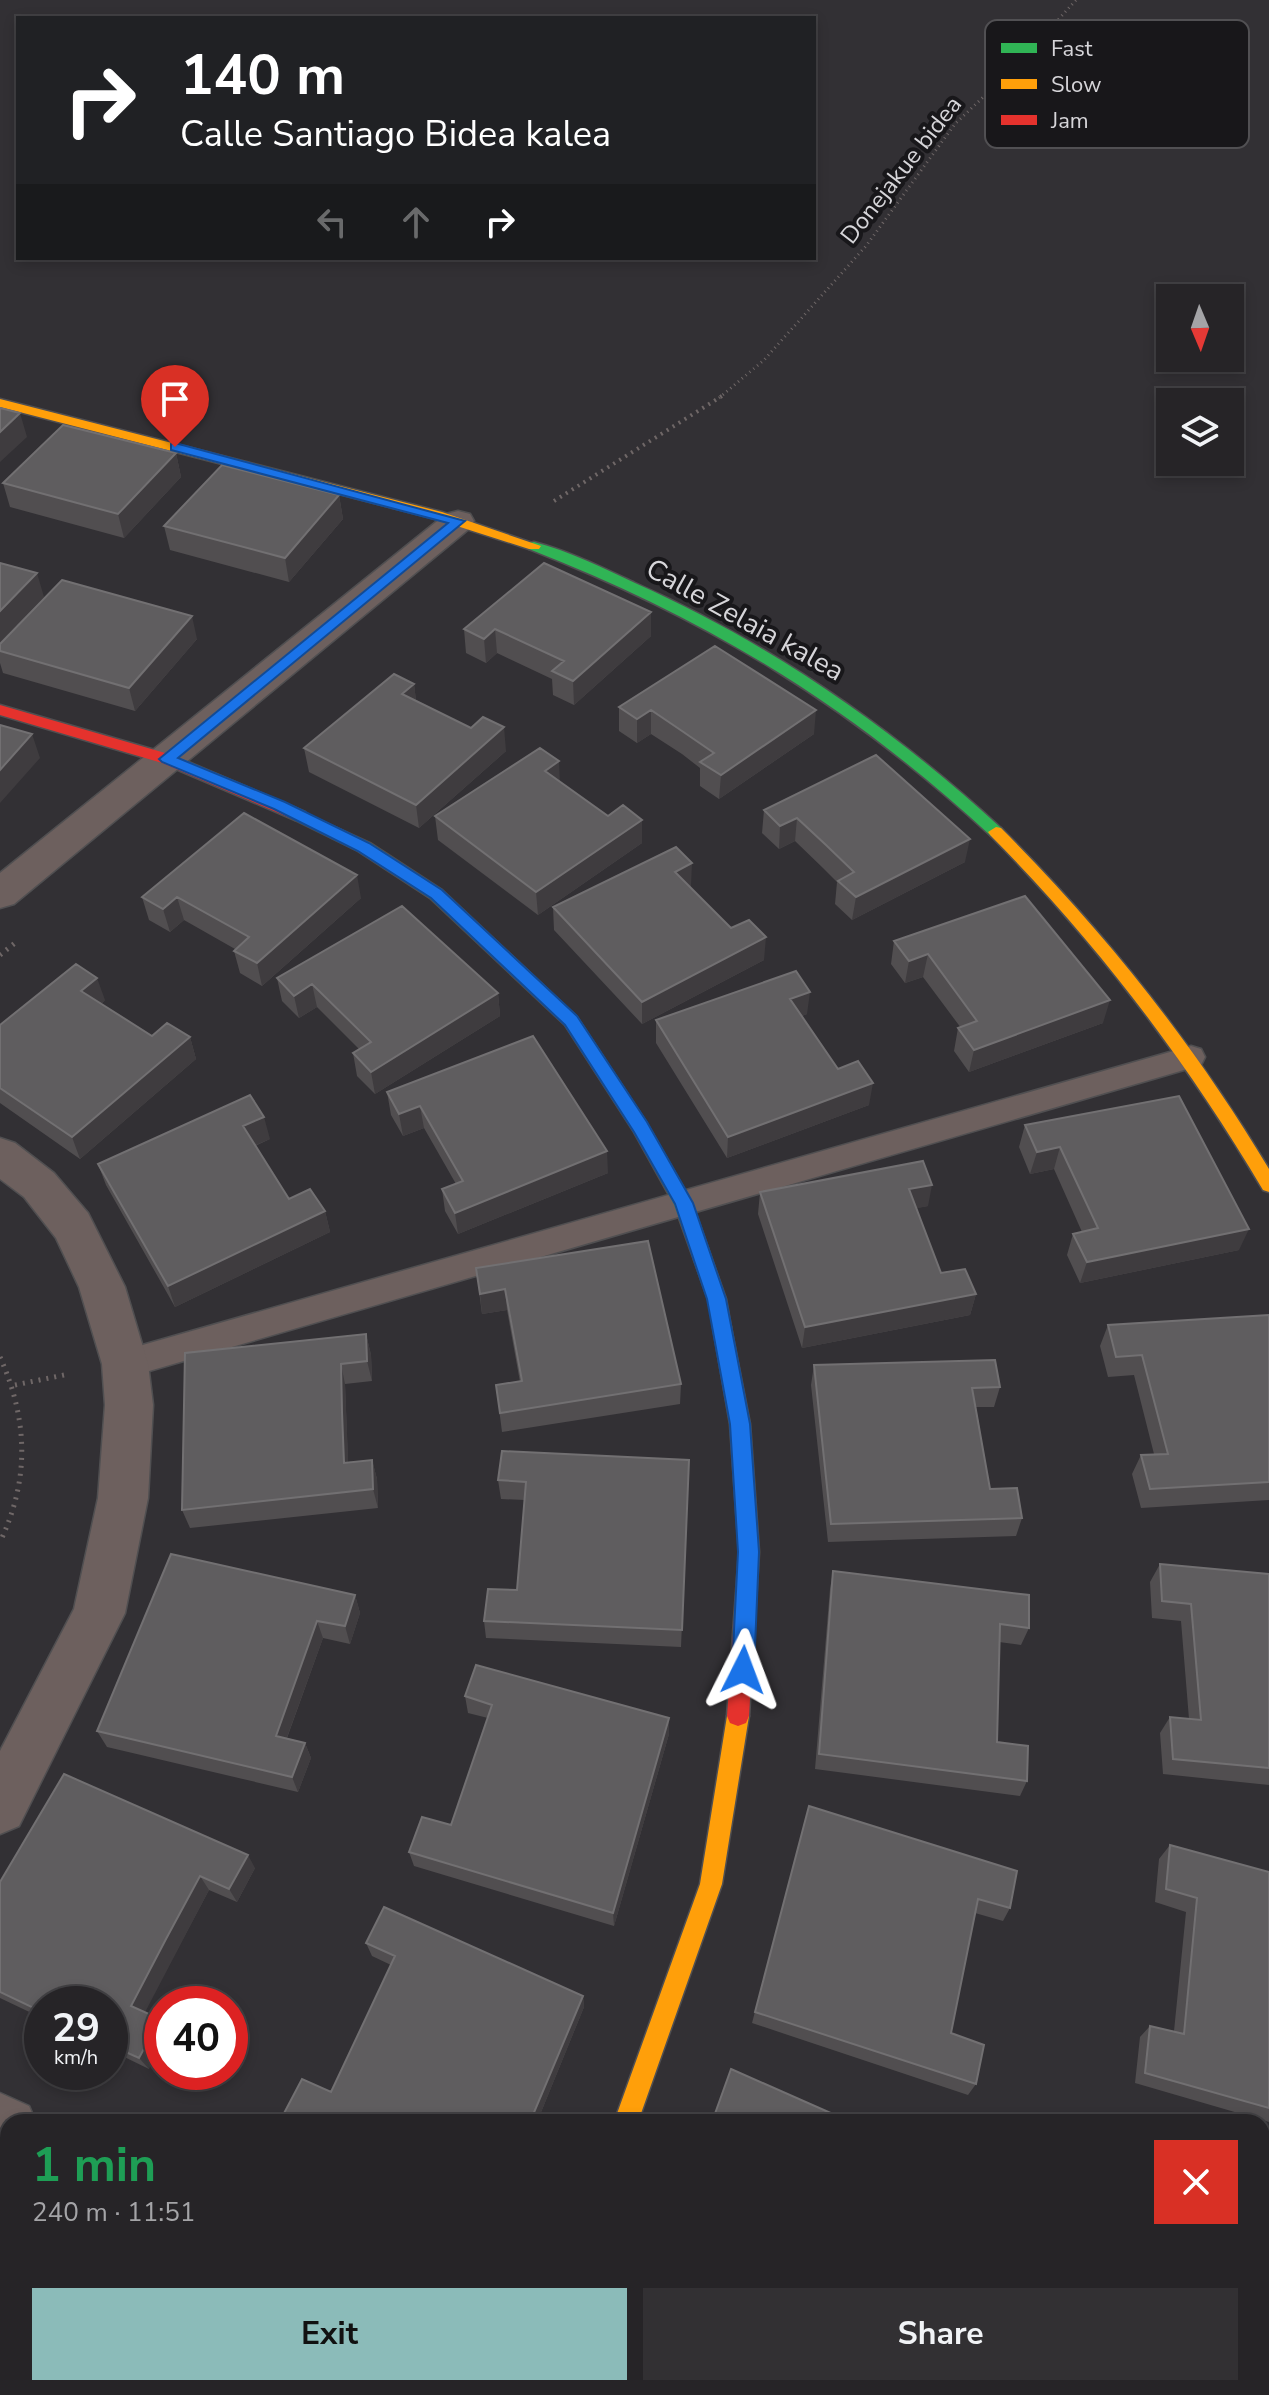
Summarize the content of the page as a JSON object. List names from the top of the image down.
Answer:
{
  "streets": {
    "street": ["Calle Zelaia kalea"],
    "path": ["Donejakue bidea"]
  },
  "legend": ["Fast", "Slow", "Jam"],
  "north": "bottom",
  "page": {
    "turn": ["140 m", "Calle Santiago Bidea kalea"],
    "speed": "29 km/h",
    "limit": "40",
    "heading": ["1 min", "240 m · 11:51"],
    "buttons": ["Exit", "Share"]
  }
}
